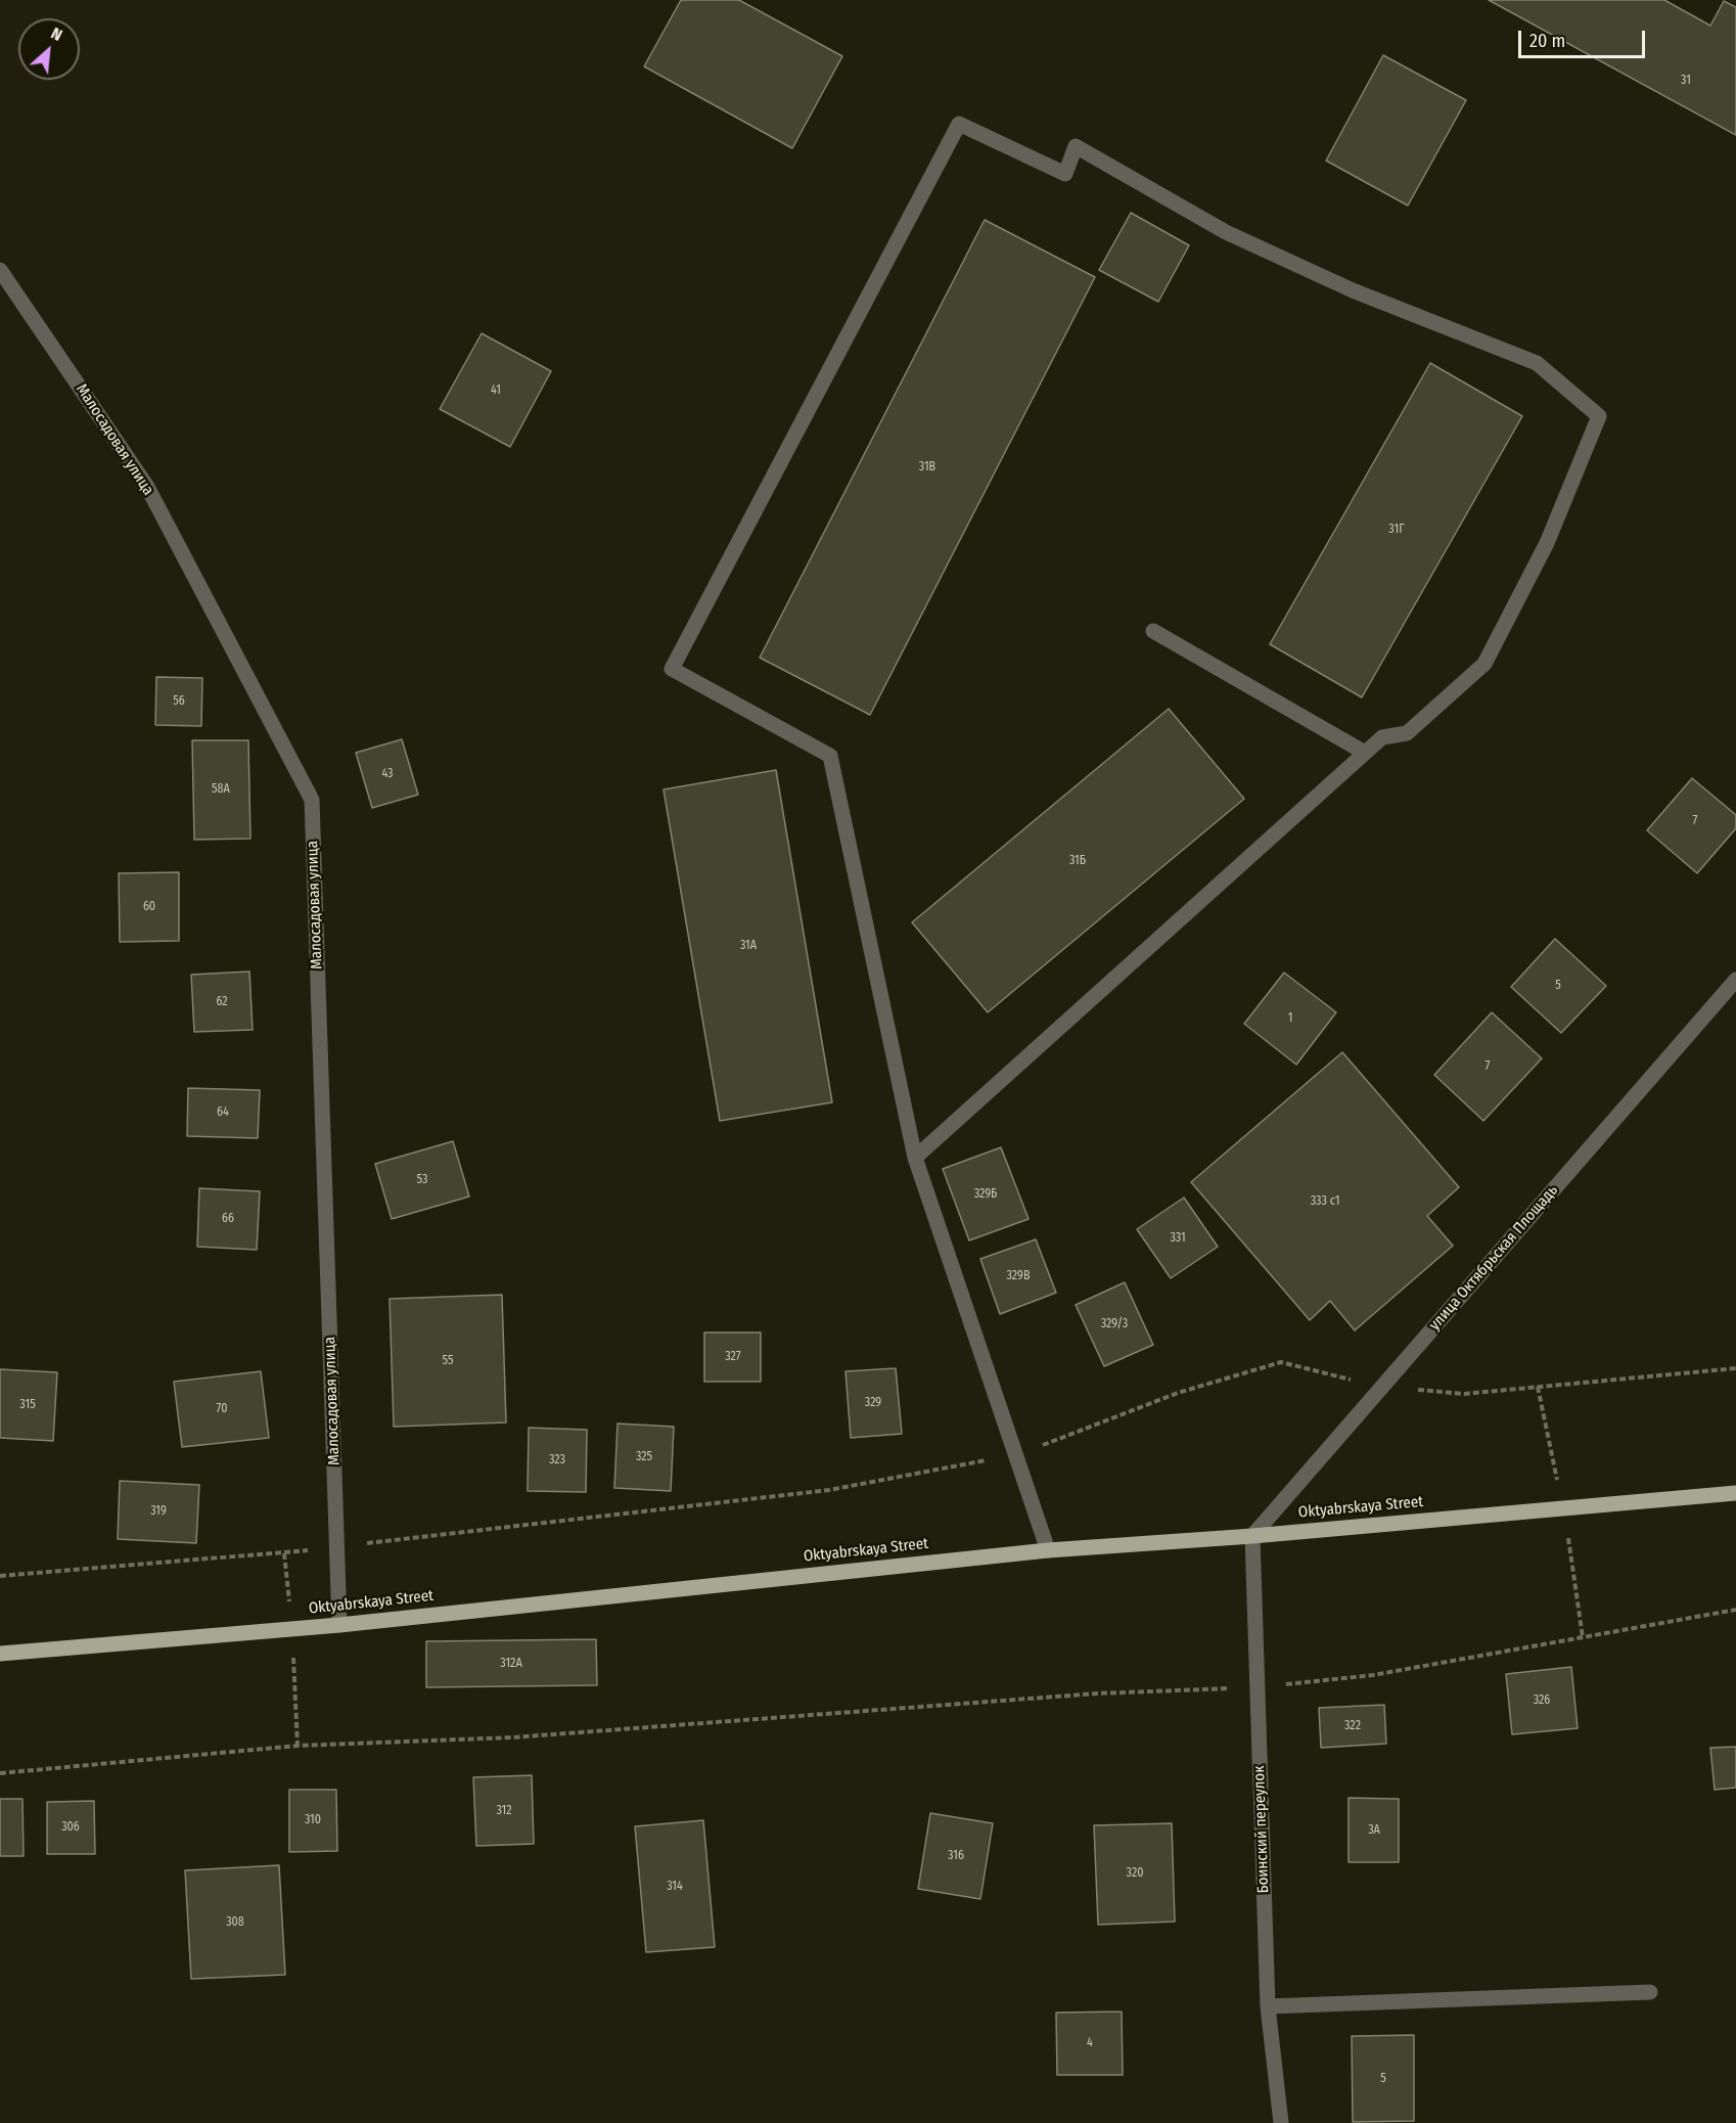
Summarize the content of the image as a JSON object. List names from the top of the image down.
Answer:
{
  "streets": {
    "main road": ["Oktyabrskaya Street"],
    "street": ["Малосадовая улица", "улица Октябрьская Площадь", "Боинский переулок"]
  },
  "crossings": [
    ["Малосадовая улица", "Oktyabrskaya Street"],
    ["улица Октябрьская Площадь", "Oktyabrskaya Street"],
    ["улица Октябрьская Площадь", "Боинский переулок"],
    ["Oktyabrskaya Street", "Боинский переулок"]
  ],
  "house_numbers": [
    "31",
    "41",
    "31В",
    "31Г",
    "56",
    "43",
    "58А",
    "7",
    "31Б",
    "60",
    "31А",
    "5",
    "62",
    "1",
    "7",
    "64",
    "53",
    "329Б",
    "333 с1",
    "66",
    "331",
    "329В",
    "329/3",
    "327",
    "55",
    "329",
    "315",
    "70",
    "325",
    "323",
    "319",
    "312А",
    "326",
    "322",
    "312",
    "310",
    "306",
    "3А",
    "316",
    "320",
    "314",
    "308",
    "4",
    "5"
  ],
  "scale_bar": "20 m",
  "north": "top right"
}
